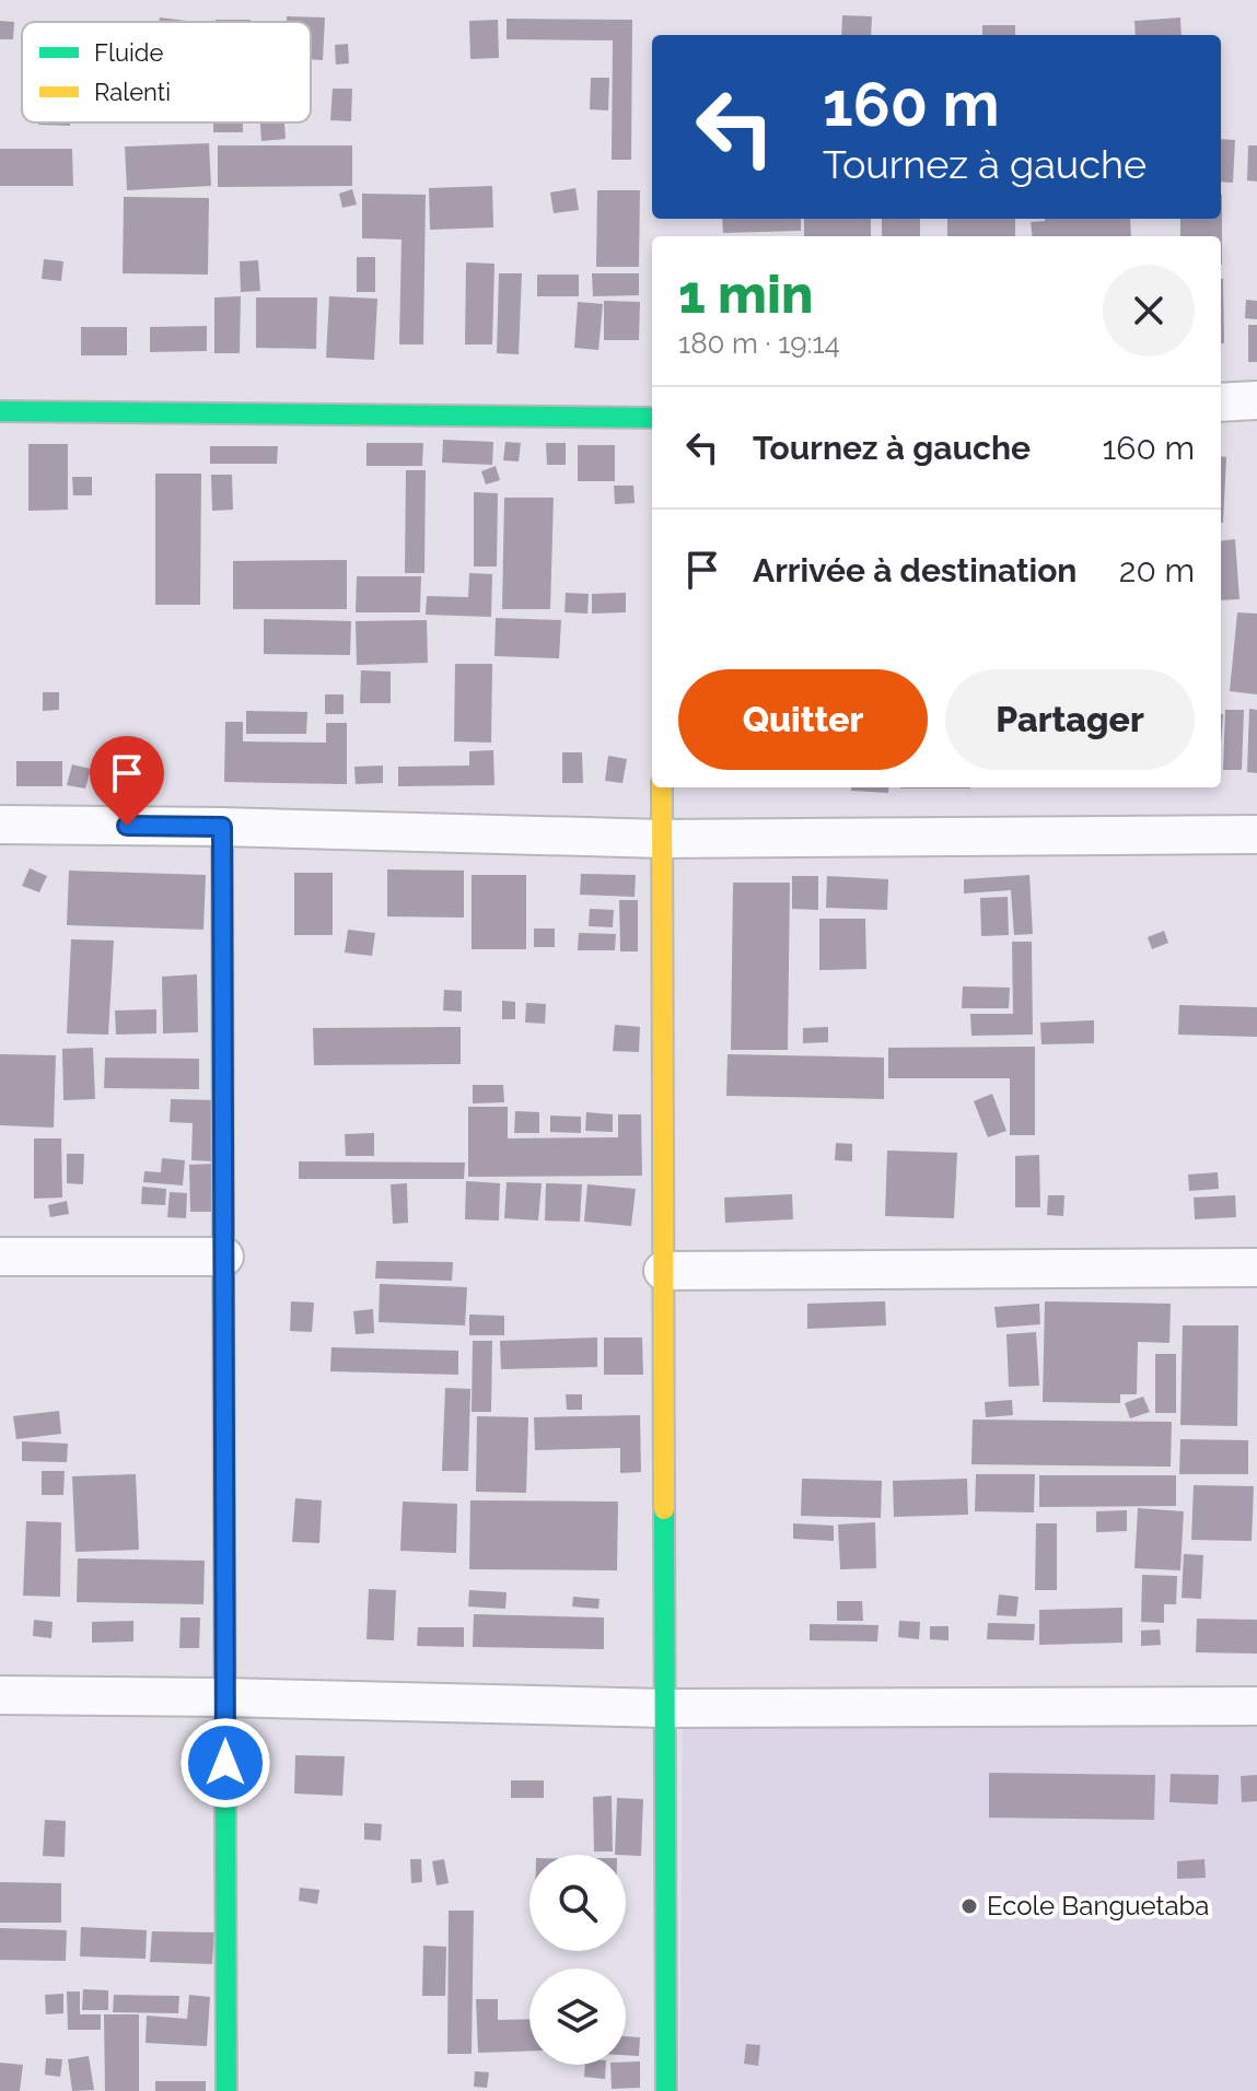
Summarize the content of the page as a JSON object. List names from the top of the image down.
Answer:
{
  "places": ["Ecole Banguetaba"],
  "legend": ["Fluide", "Ralenti"],
  "page": {
    "turn": ["160 m", "Tournez à gauche"],
    "heading": ["1 min", "180 m · 19:14"],
    "list": [
      {
        "name": "Tournez à gauche",
        "value": "160 m"
      },
      {
        "name": "Arrivée à destination",
        "value": "20 m"
      }
    ],
    "buttons": ["Quitter", "Partager"]
  }
}
